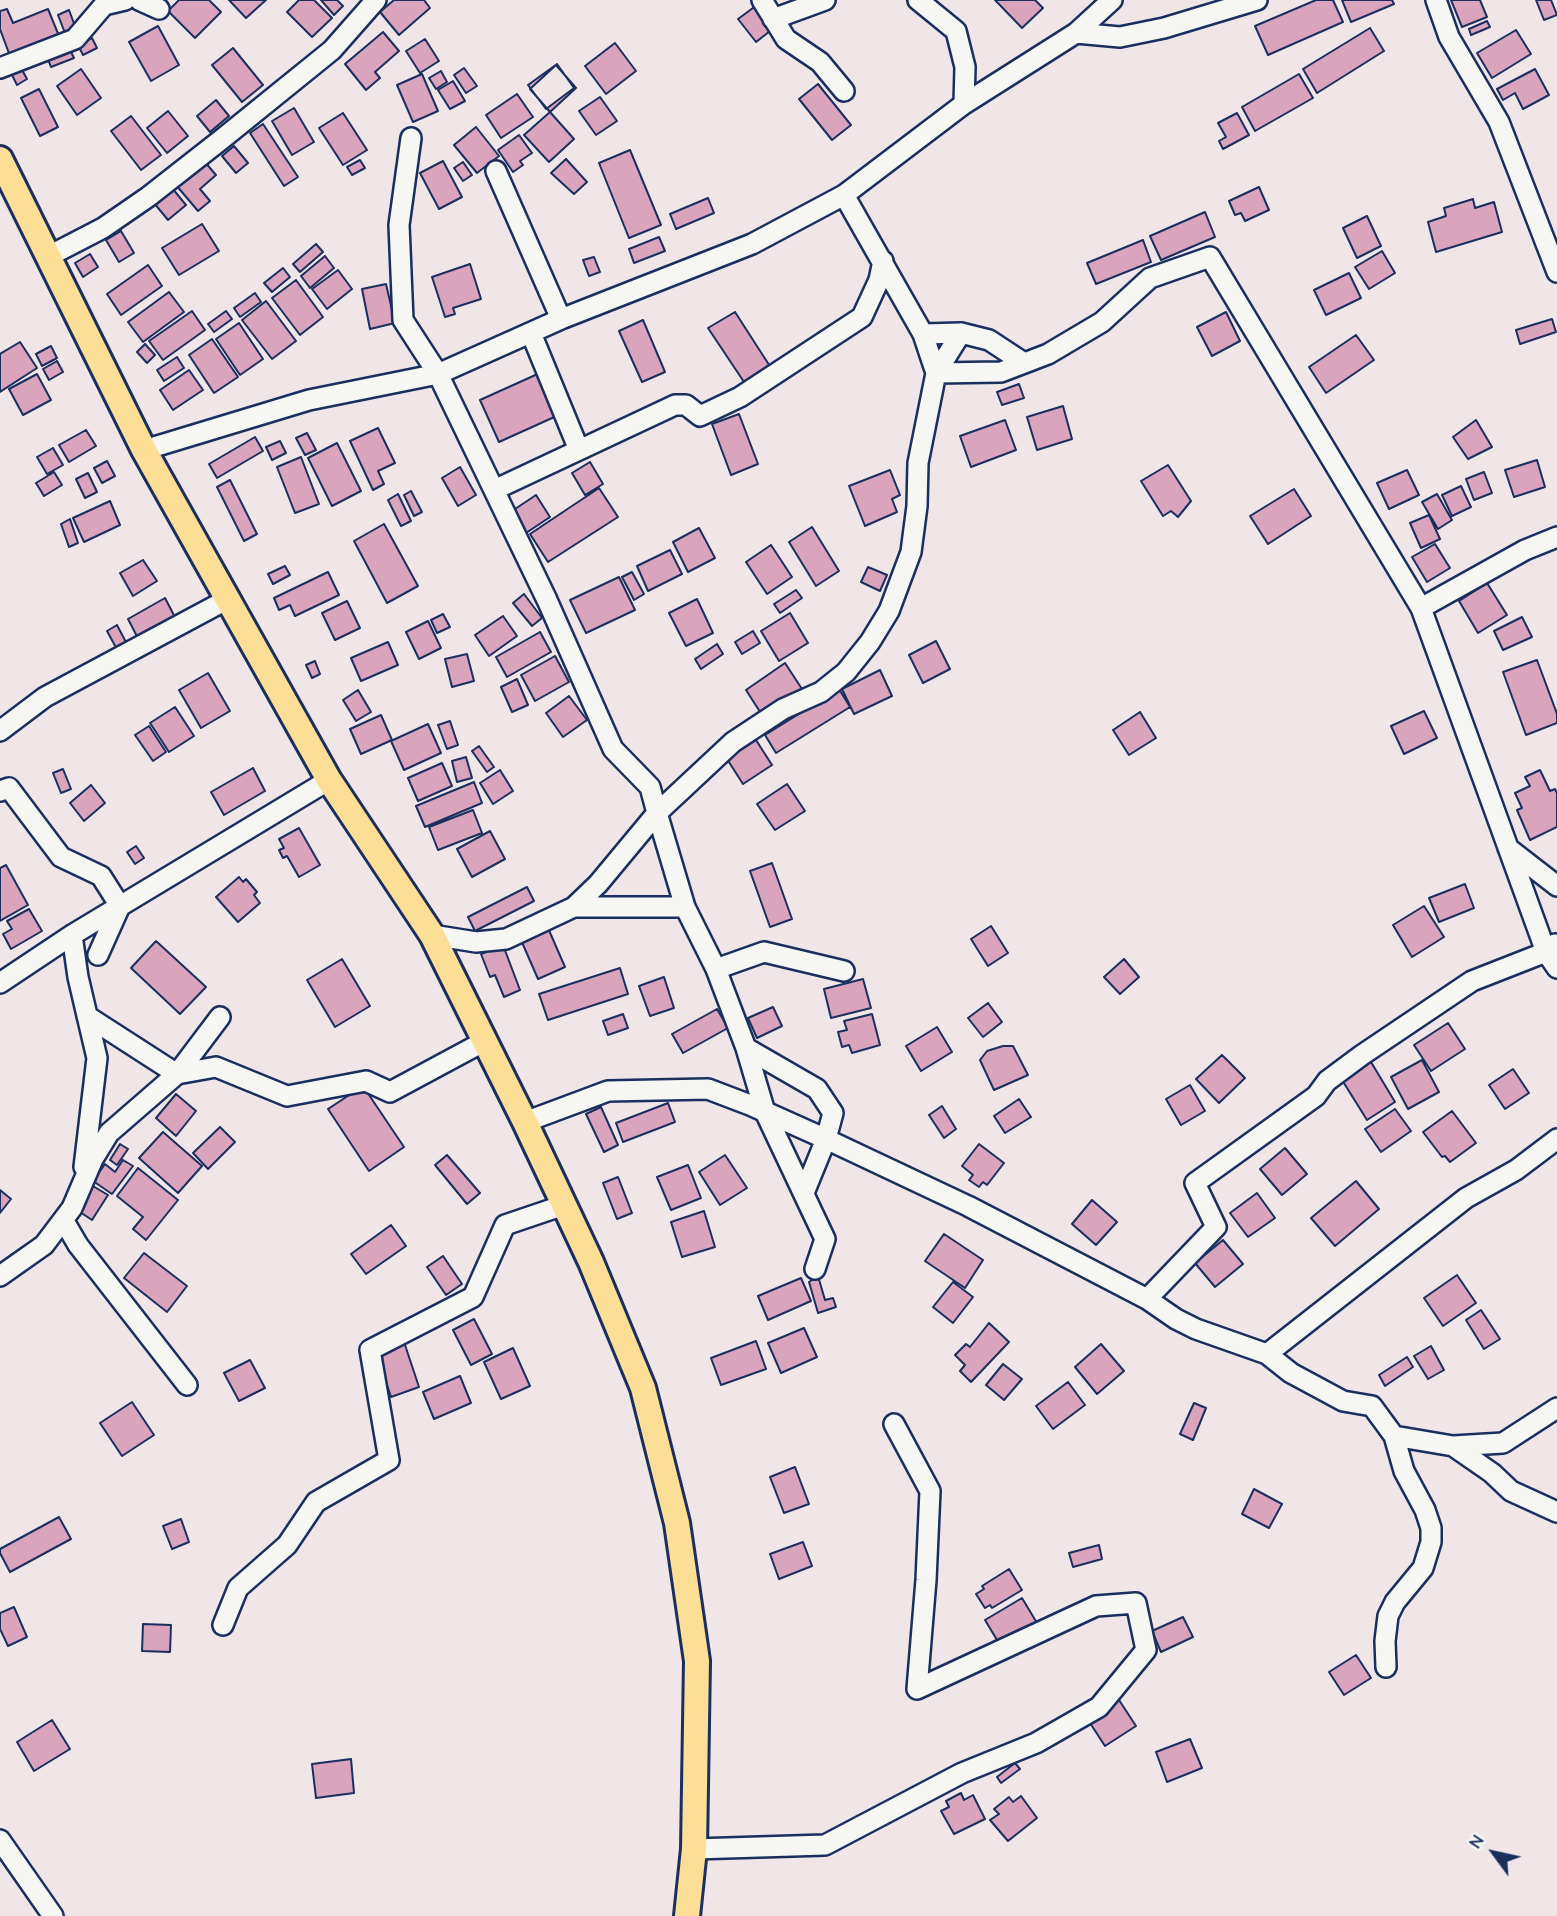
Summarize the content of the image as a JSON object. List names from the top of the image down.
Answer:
{
  "north": "top left"
}
